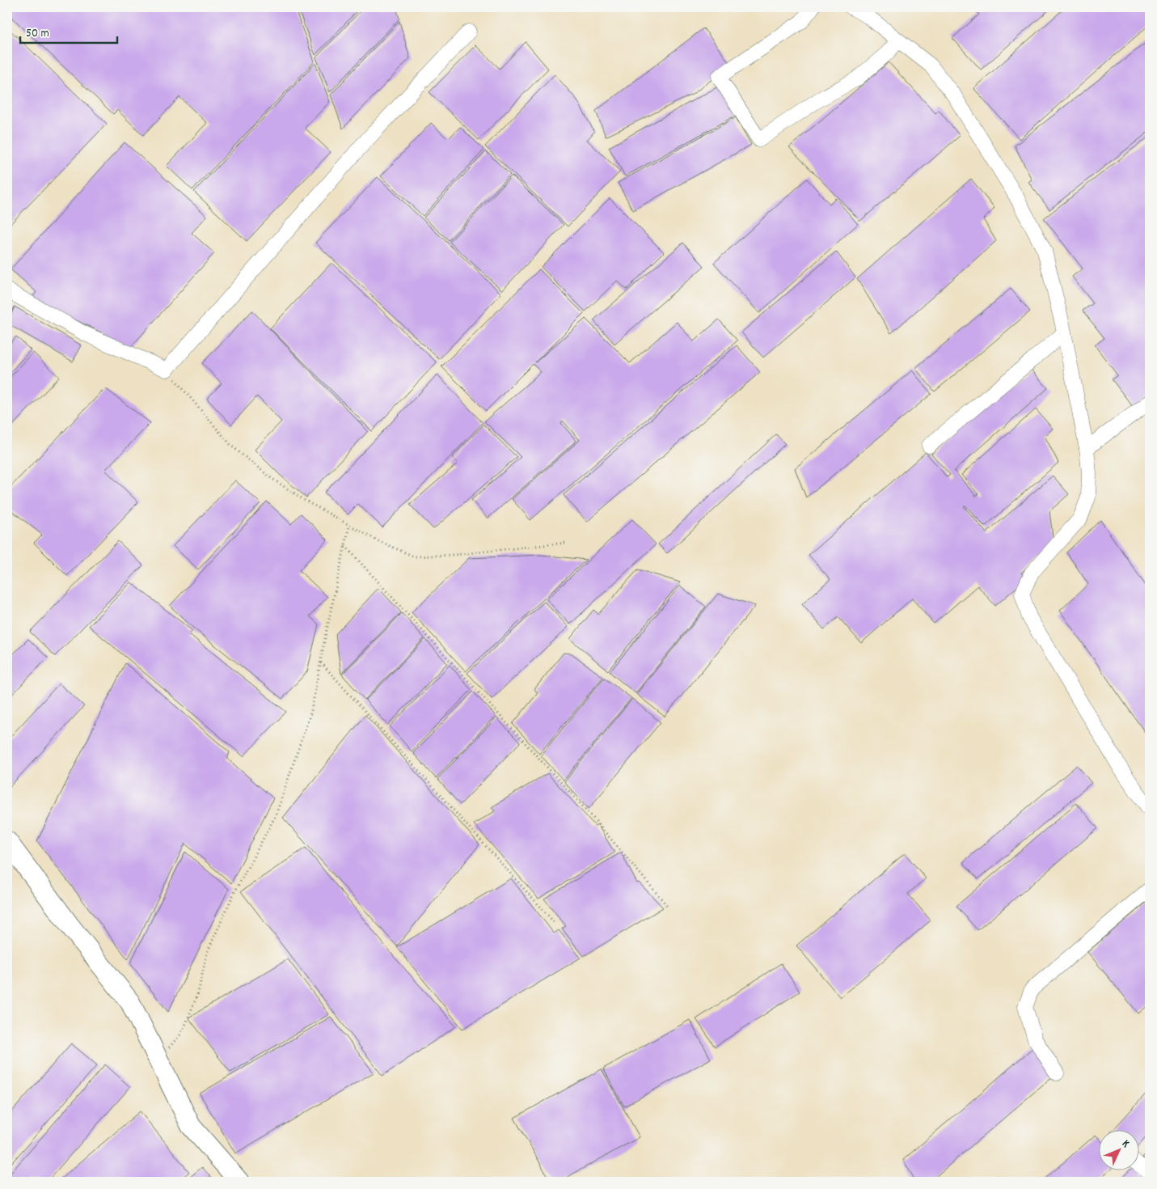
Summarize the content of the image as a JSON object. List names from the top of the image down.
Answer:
{
  "scale_bar": "50 m",
  "north": "top right"
}
